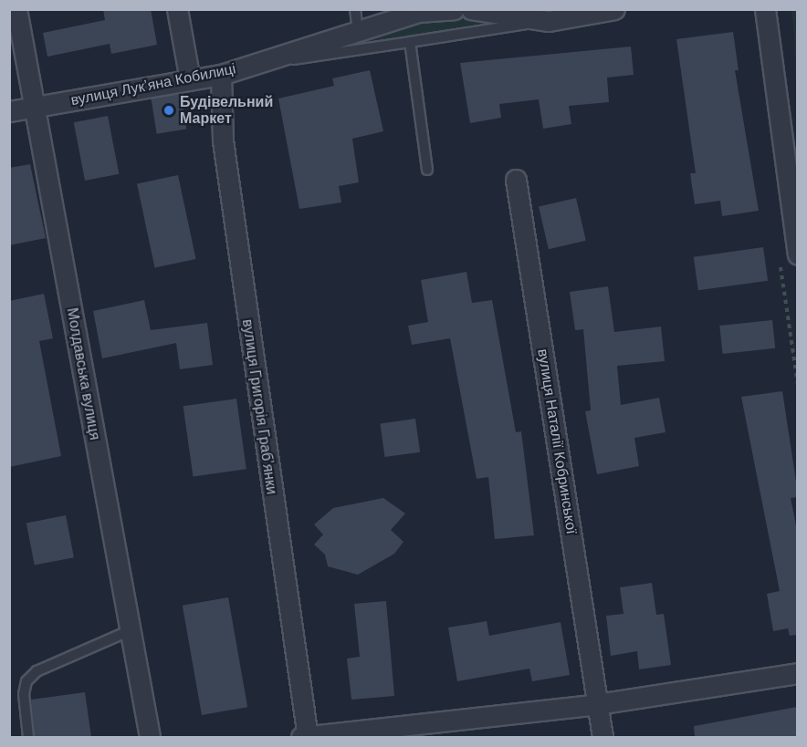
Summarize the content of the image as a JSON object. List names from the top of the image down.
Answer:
{
  "streets": {
    "street": [
      "вулиця Лукʼяна Кобилиці",
      "Молдавська вулиця",
      "вулиця Григорія Грабʼянки",
      "вулиця Наталії Кобринської"
    ]
  },
  "crossings": [
    ["вулиця Лукʼяна Кобилиці", "Молдавська вулиця"],
    ["вулиця Лукʼяна Кобилиці", "вулиця Григорія Грабʼянки"]
  ],
  "places": ["Будівельний Маркет"]
}
